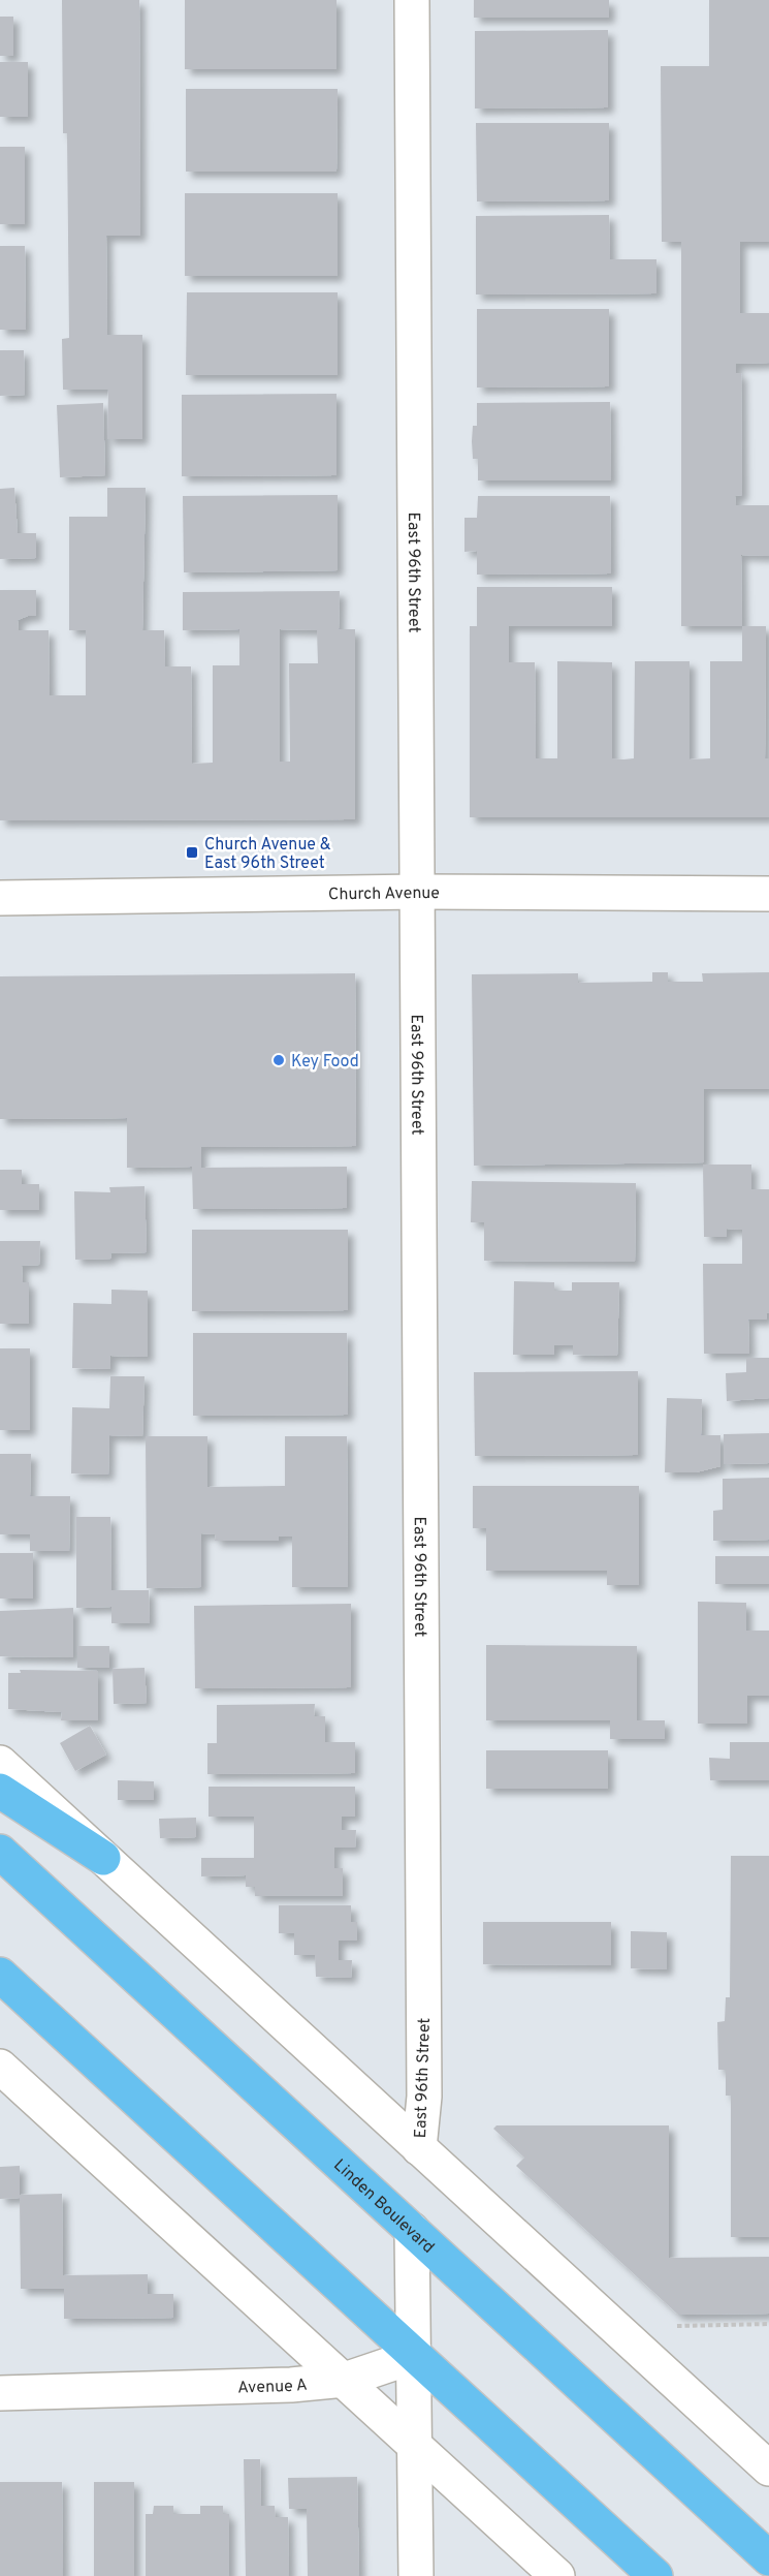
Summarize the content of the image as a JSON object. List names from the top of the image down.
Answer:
{
  "streets": {
    "highway": ["Linden Boulevard"],
    "street": ["East 96th Street", "Church Avenue", "Avenue A"]
  },
  "crossings": [
    ["East 96th Street", "Church Avenue"]
  ],
  "places": {
    "transit": ["Church Avenue & East 96th Street"],
    "other": ["Key Food"]
  }
}
